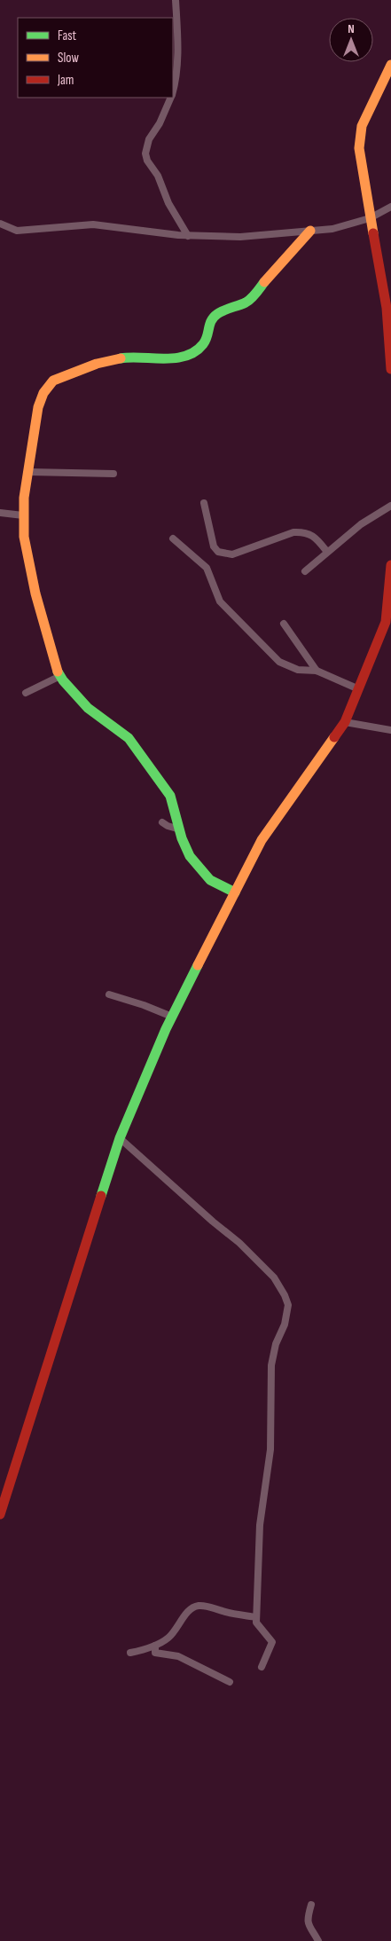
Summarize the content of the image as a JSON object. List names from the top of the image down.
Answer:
{
  "legend": ["Fast", "Slow", "Jam"],
  "north": "top"
}
